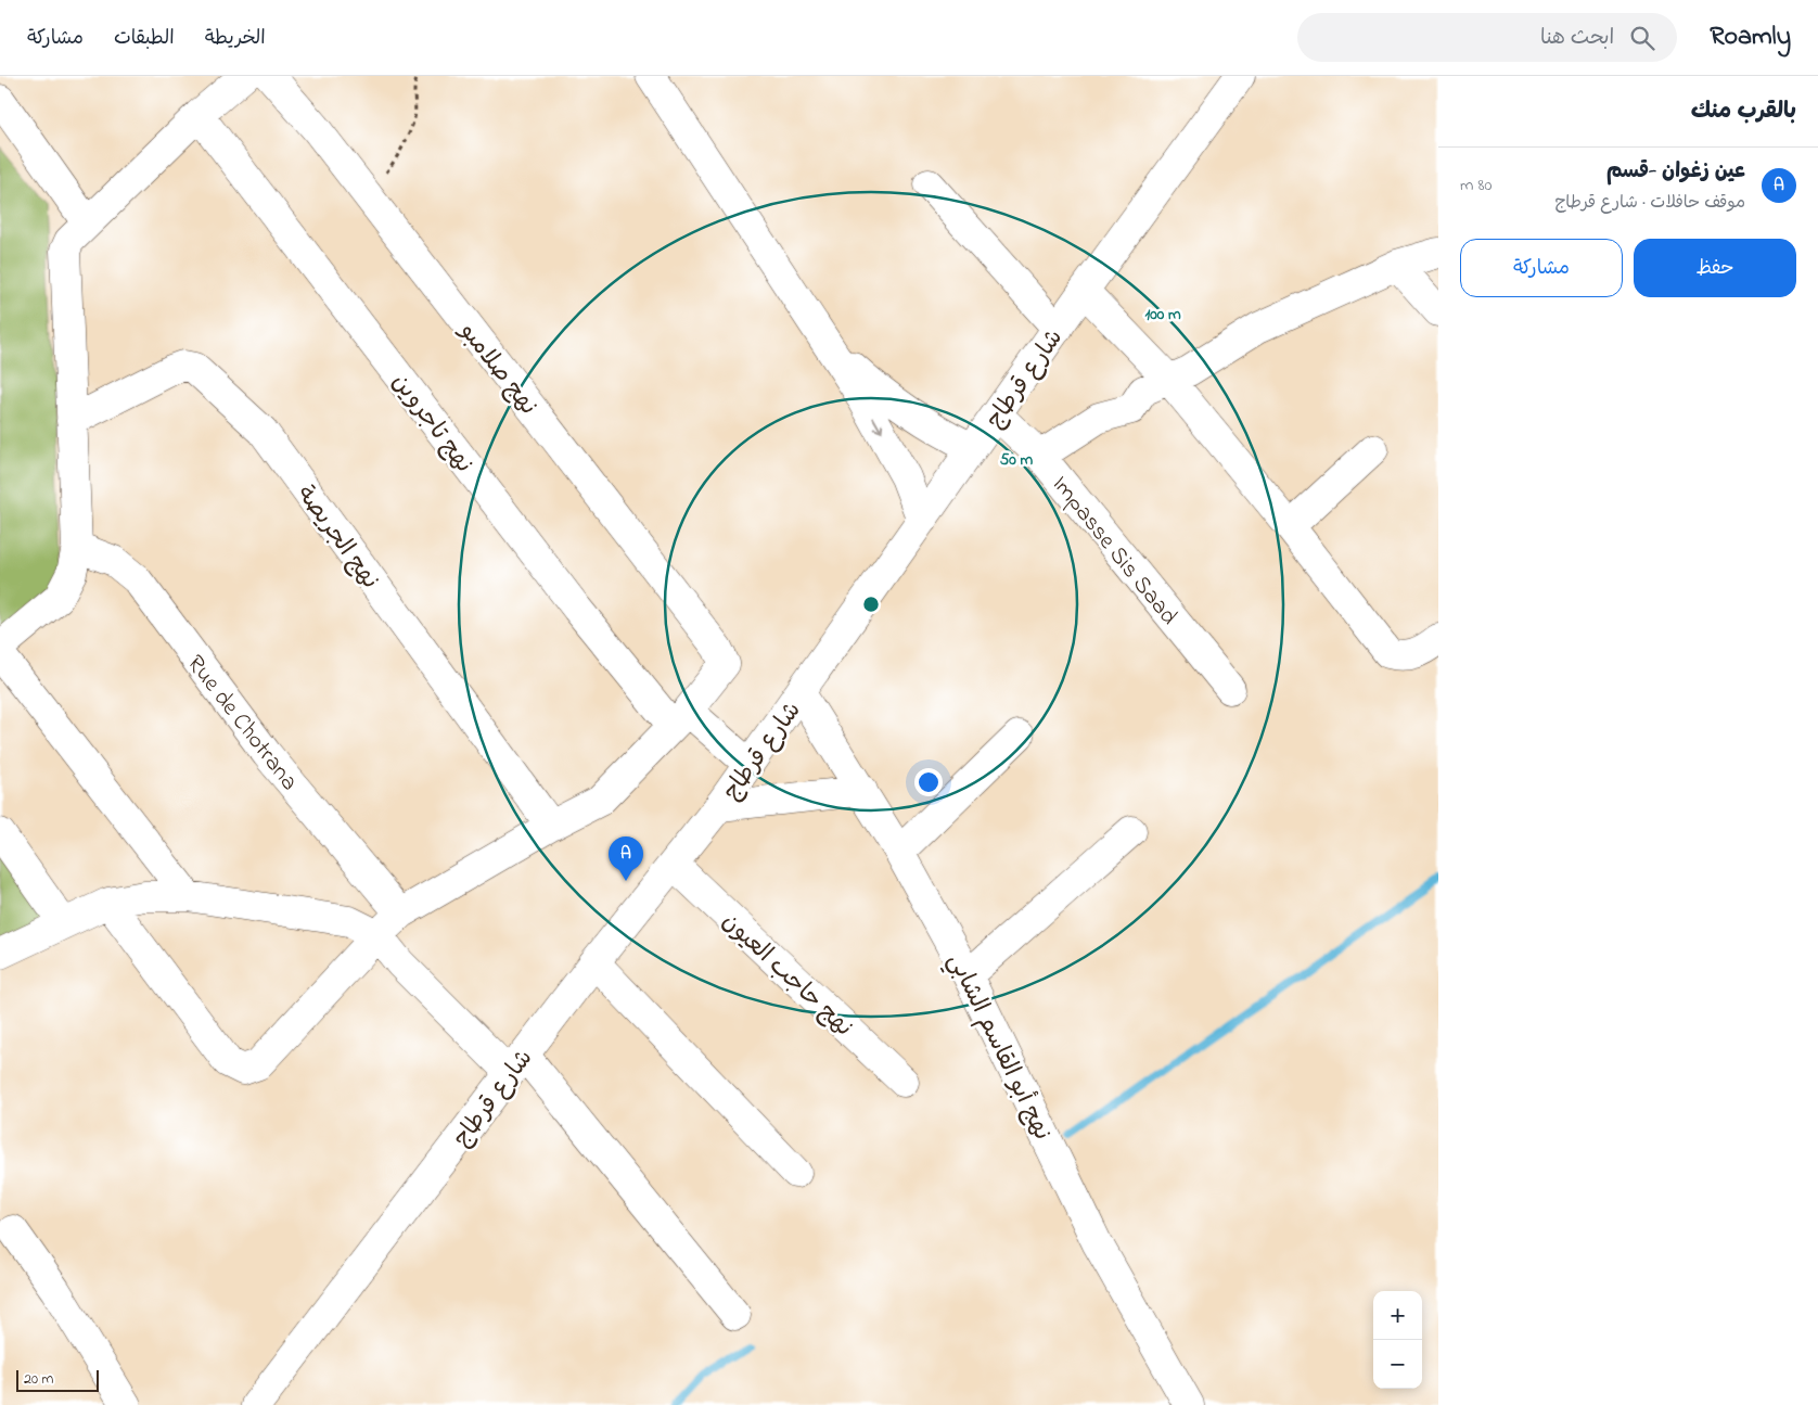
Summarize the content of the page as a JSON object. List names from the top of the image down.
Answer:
{
  "streets": {
    "street": [
      "نهج صلامبو",
      "شارع قرطاج",
      "نهج تاجروين",
      "نهج الجريصة",
      "Impasse Sis Saad",
      "Rue de Chotrana",
      "نهج حاجب العيون",
      "نهج أبو القاسم الشابي"
    ]
  },
  "crossings": [
    ["نهج صلامبو", "نهج تاجروين"],
    ["شارع قرطاج", "نهج تاجروين"],
    ["شارع قرطاج", "Impasse Sis Saad"],
    ["شارع قرطاج", "نهج حاجب العيون"],
    ["شارع قرطاج", "نهج أبو القاسم الشابي"]
  ],
  "scale_bar": "20 m",
  "page": {
    "header": "Roamly",
    "search": "ابحث هنا",
    "nav": ["الخريطة", "الطبقات", "مشاركة"],
    "heading": "بالقرب منك",
    "list": [
      {
        "mark": "A",
        "name": "عين زغوان -قسم",
        "note": "موقف حافلات · شارع قرطاج",
        "value": "80 m"
      }
    ],
    "buttons": ["حفظ", "مشاركة"],
    "pins": "A",
    "map_buttons": ["+", "−"],
    "scale": "20 m"
  },
  "rings": ["100 m", "50 m"]
}
